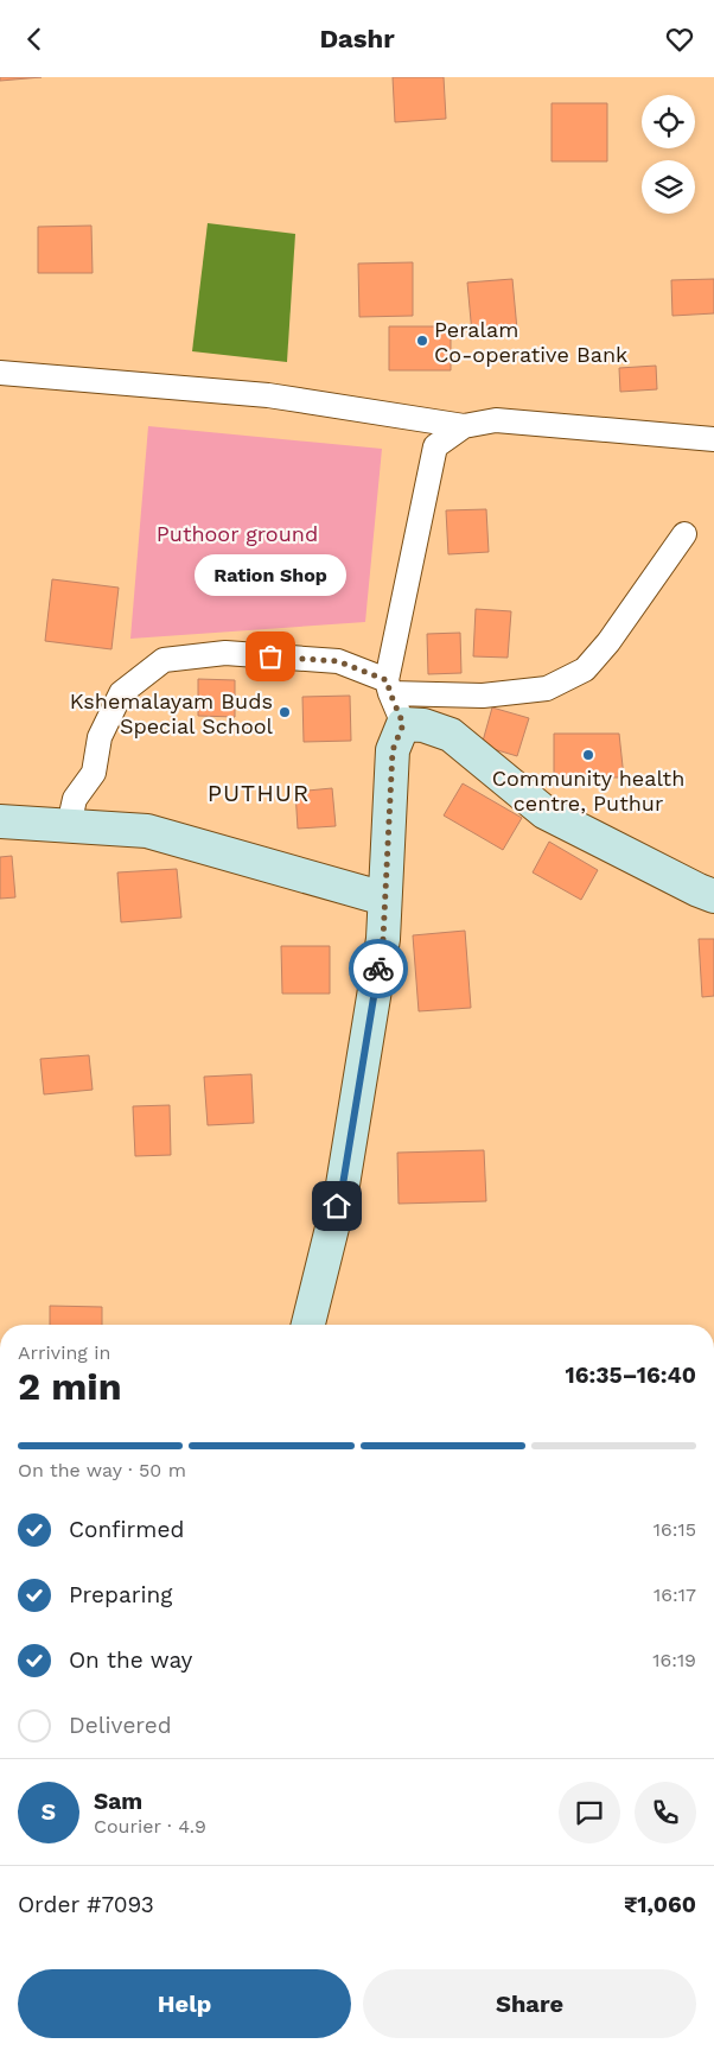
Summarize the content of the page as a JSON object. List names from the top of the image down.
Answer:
{
  "districts": ["PUTHUR"],
  "parks": ["Puthoor ground"],
  "places": [
    "Peralam Co-operative Bank",
    "Ration Shop",
    "Kshemalayam Buds Special School",
    "Community health centre, Puthur"
  ],
  "page": {
    "header": "Dashr",
    "bubble": "Ration Shop",
    "heading": ["2 min", "Arriving in", "16:35–16:40"],
    "panel": [
      "Sam",
      "Courier · 4.9",
      "Order #7093",
      "₹1,060"
    ],
    "bar": "On the way · 50 m",
    "list": [
      ["Confirmed", "16:15"],
      ["Preparing", "16:17"],
      ["On the way", "16:19"],
      "Delivered"
    ],
    "round": "S",
    "buttons": ["Help", "Share"]
  }
}
